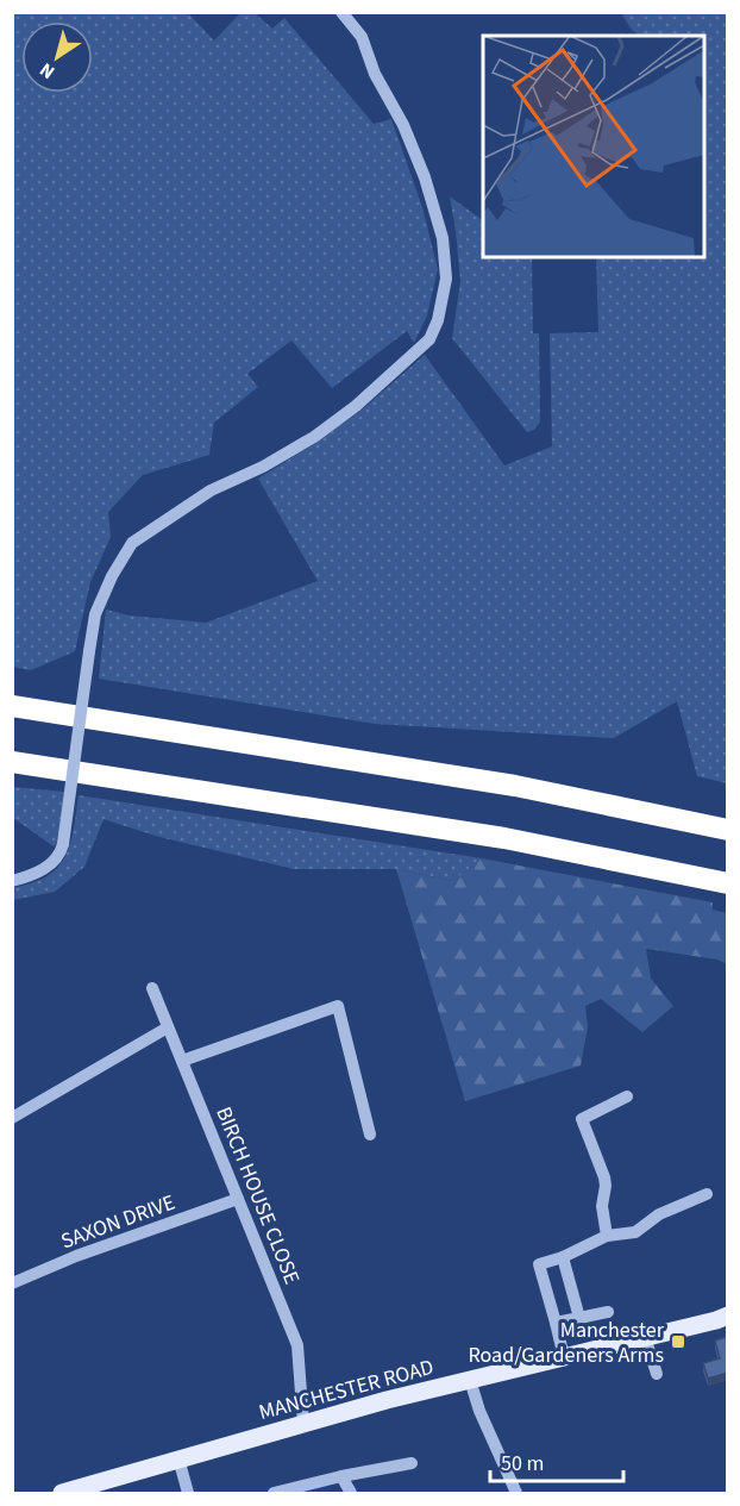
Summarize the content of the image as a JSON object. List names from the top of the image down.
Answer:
{
  "streets": {
    "main road": ["MANCHESTER ROAD"],
    "street": ["BIRCH HOUSE CLOSE", "SAXON DRIVE"]
  },
  "crossings": [
    ["BIRCH HOUSE CLOSE", "SAXON DRIVE"],
    ["BIRCH HOUSE CLOSE", "MANCHESTER ROAD"]
  ],
  "places": {
    "transit": ["Manchester Road/Gardeners Arms"]
  },
  "scale_bar": "50 m",
  "north": "bottom left"
}
